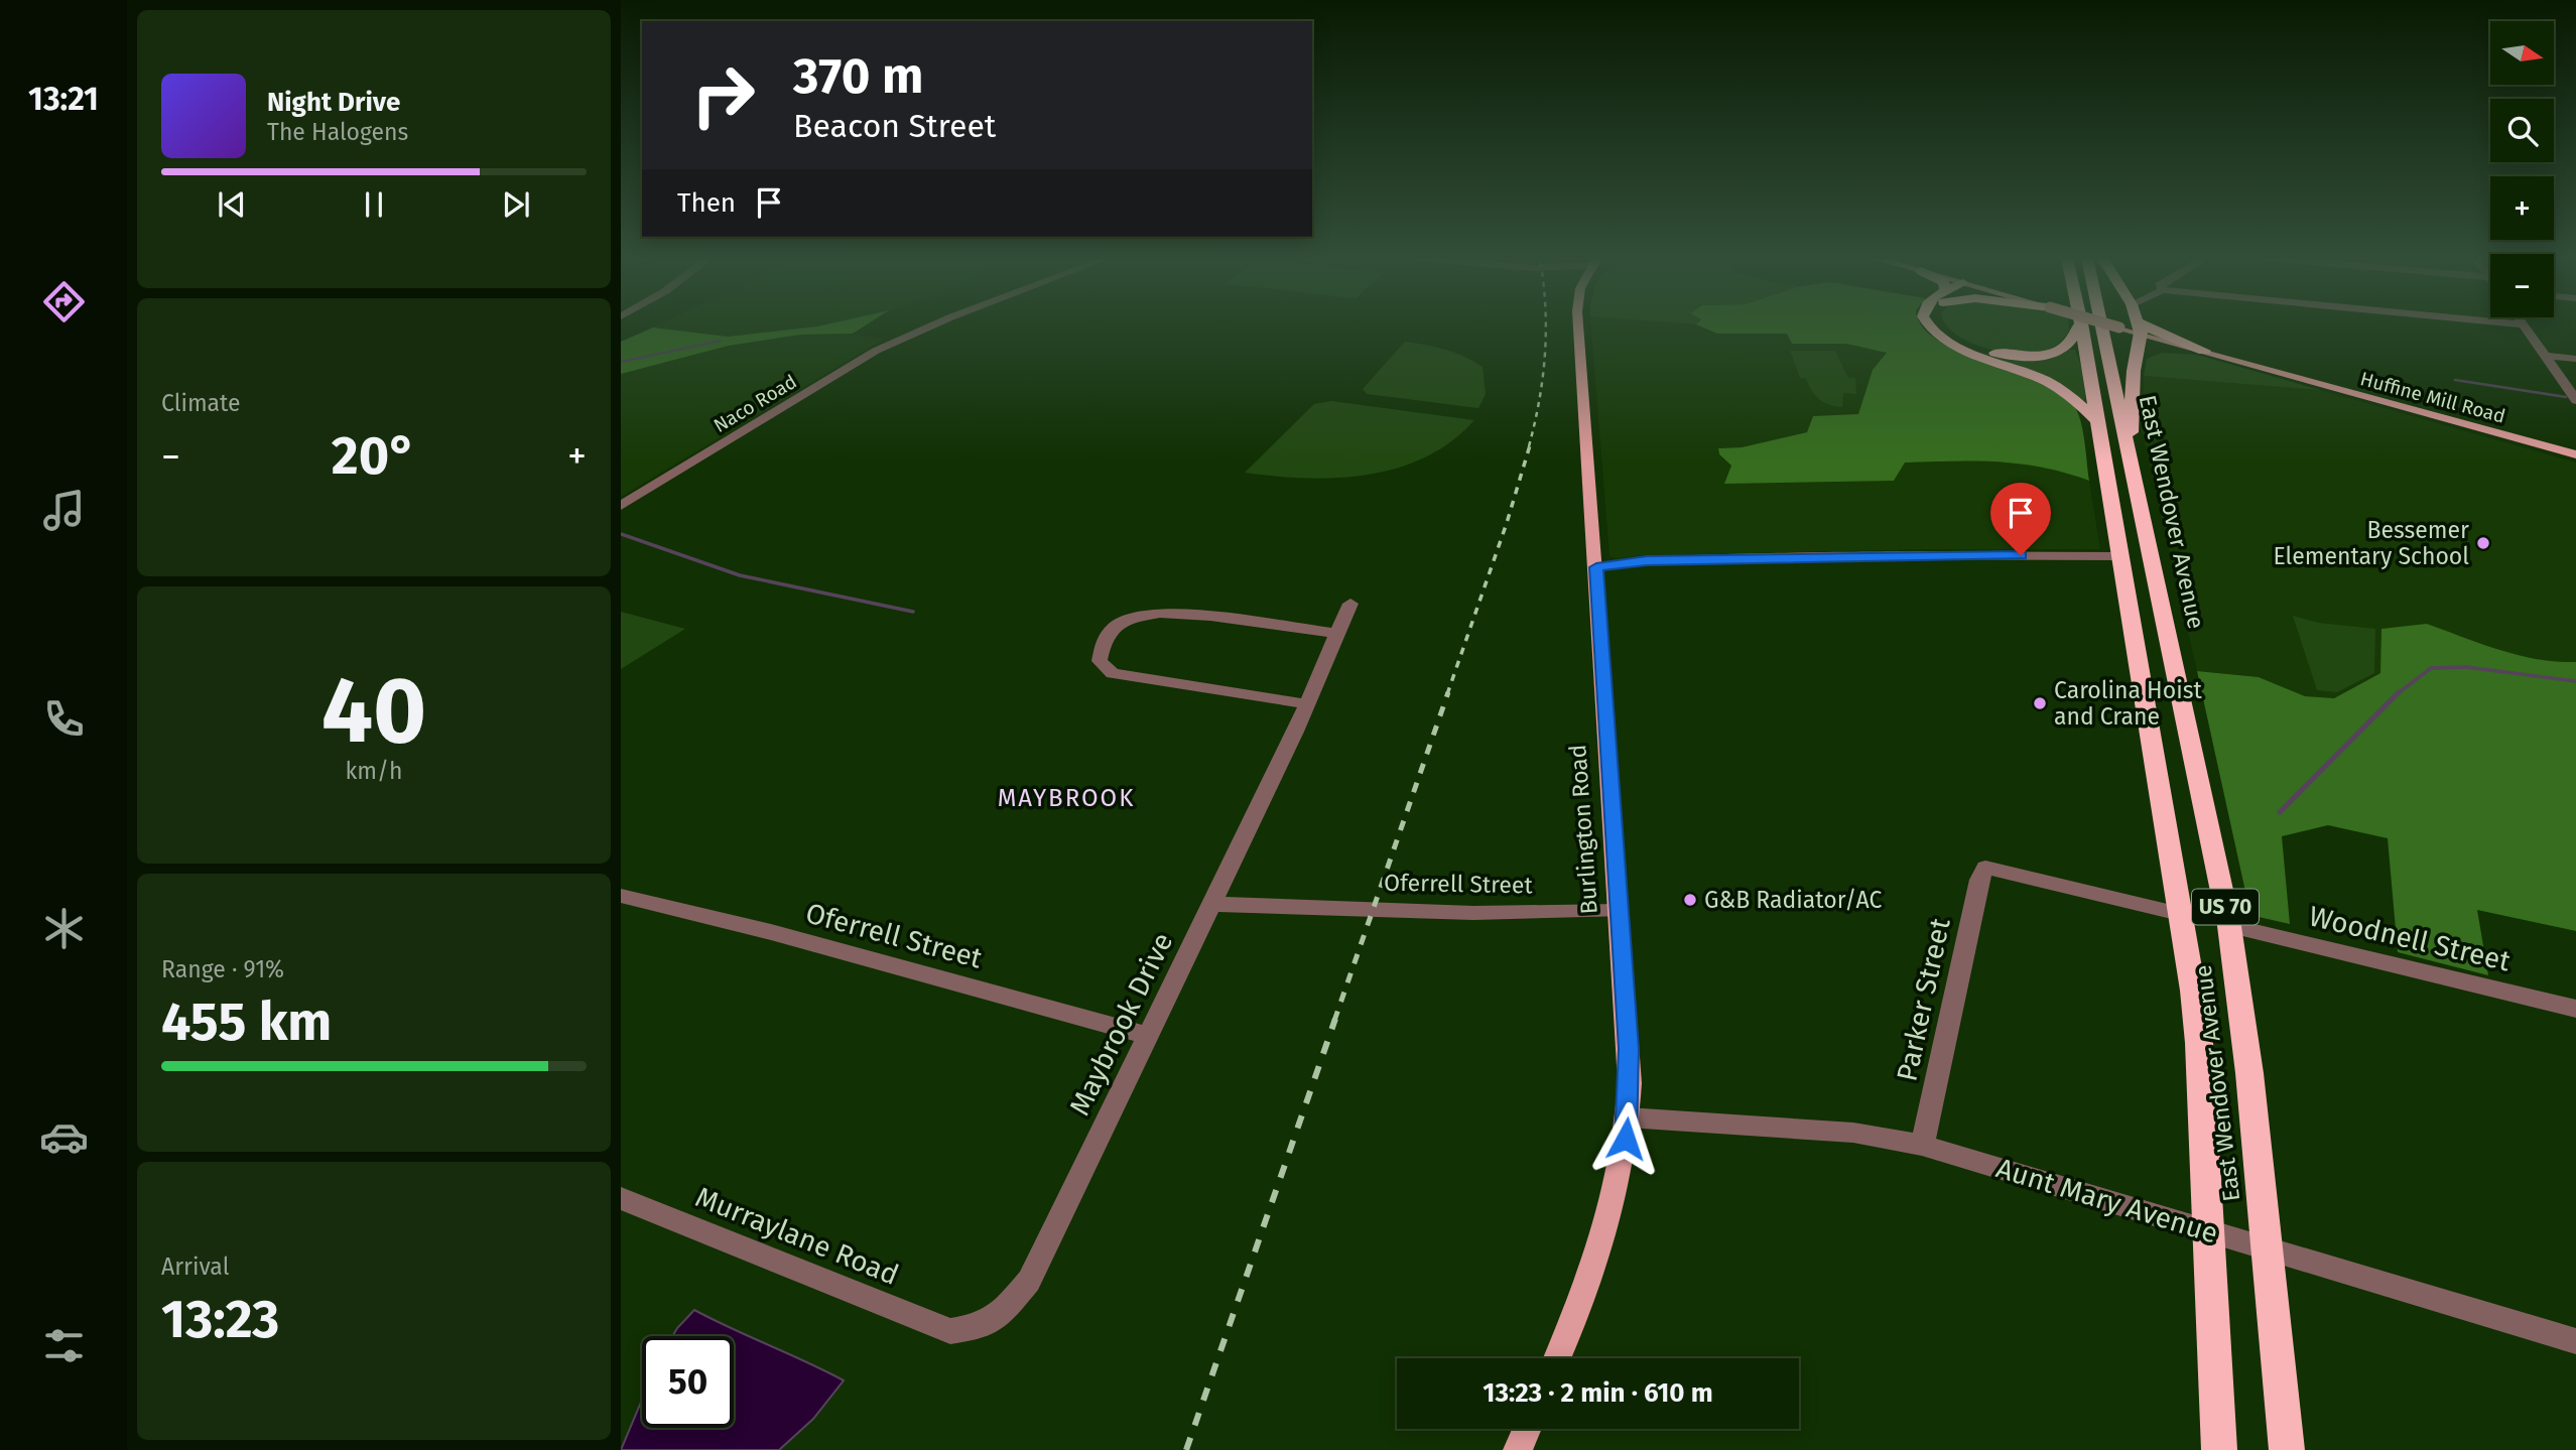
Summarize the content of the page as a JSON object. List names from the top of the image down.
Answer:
{
  "streets": {
    "highway": ["East Wendover Avenue", "US 70"],
    "main road": ["Huffine Mill Road", "Burlington Road"],
    "street": [
      "Naco Road",
      "Oferrell Street",
      "Woodnell Street",
      "Parker Street",
      "Maybrook Drive",
      "Aunt Mary Avenue",
      "Murraylane Road"
    ]
  },
  "crossings": [
    ["East Wendover Avenue", "Woodnell Street"],
    ["East Wendover Avenue", "Parker Street"],
    ["East Wendover Avenue", "Aunt Mary Avenue"],
    ["Burlington Road", "Oferrell Street"],
    ["Burlington Road", "Aunt Mary Avenue"],
    ["Oferrell Street", "Maybrook Drive"],
    ["Parker Street", "Aunt Mary Avenue"],
    ["Maybrook Drive", "Murraylane Road"]
  ],
  "districts": ["MAYBROOK"],
  "places": ["Bessemer Elementary School", "Carolina Hoist and Crane", "G&B Radiator/AC"],
  "north": "right",
  "page": {
    "tabs": "13:21",
    "map_buttons": ["+", "−"],
    "turn": ["370 m", "Beacon Street"],
    "song": ["Night Drive", "The Halogens"],
    "then": "Then",
    "tile": [
      "Climate",
      ["40", "km/h"],
      ["Range · 91%", "455 km"],
      ["Arrival", "13:23"]
    ],
    "heat": ["−", "20°", "+"],
    "limit": "50",
    "trip": "13:23 · 2 min · 610 m"
  }
}
